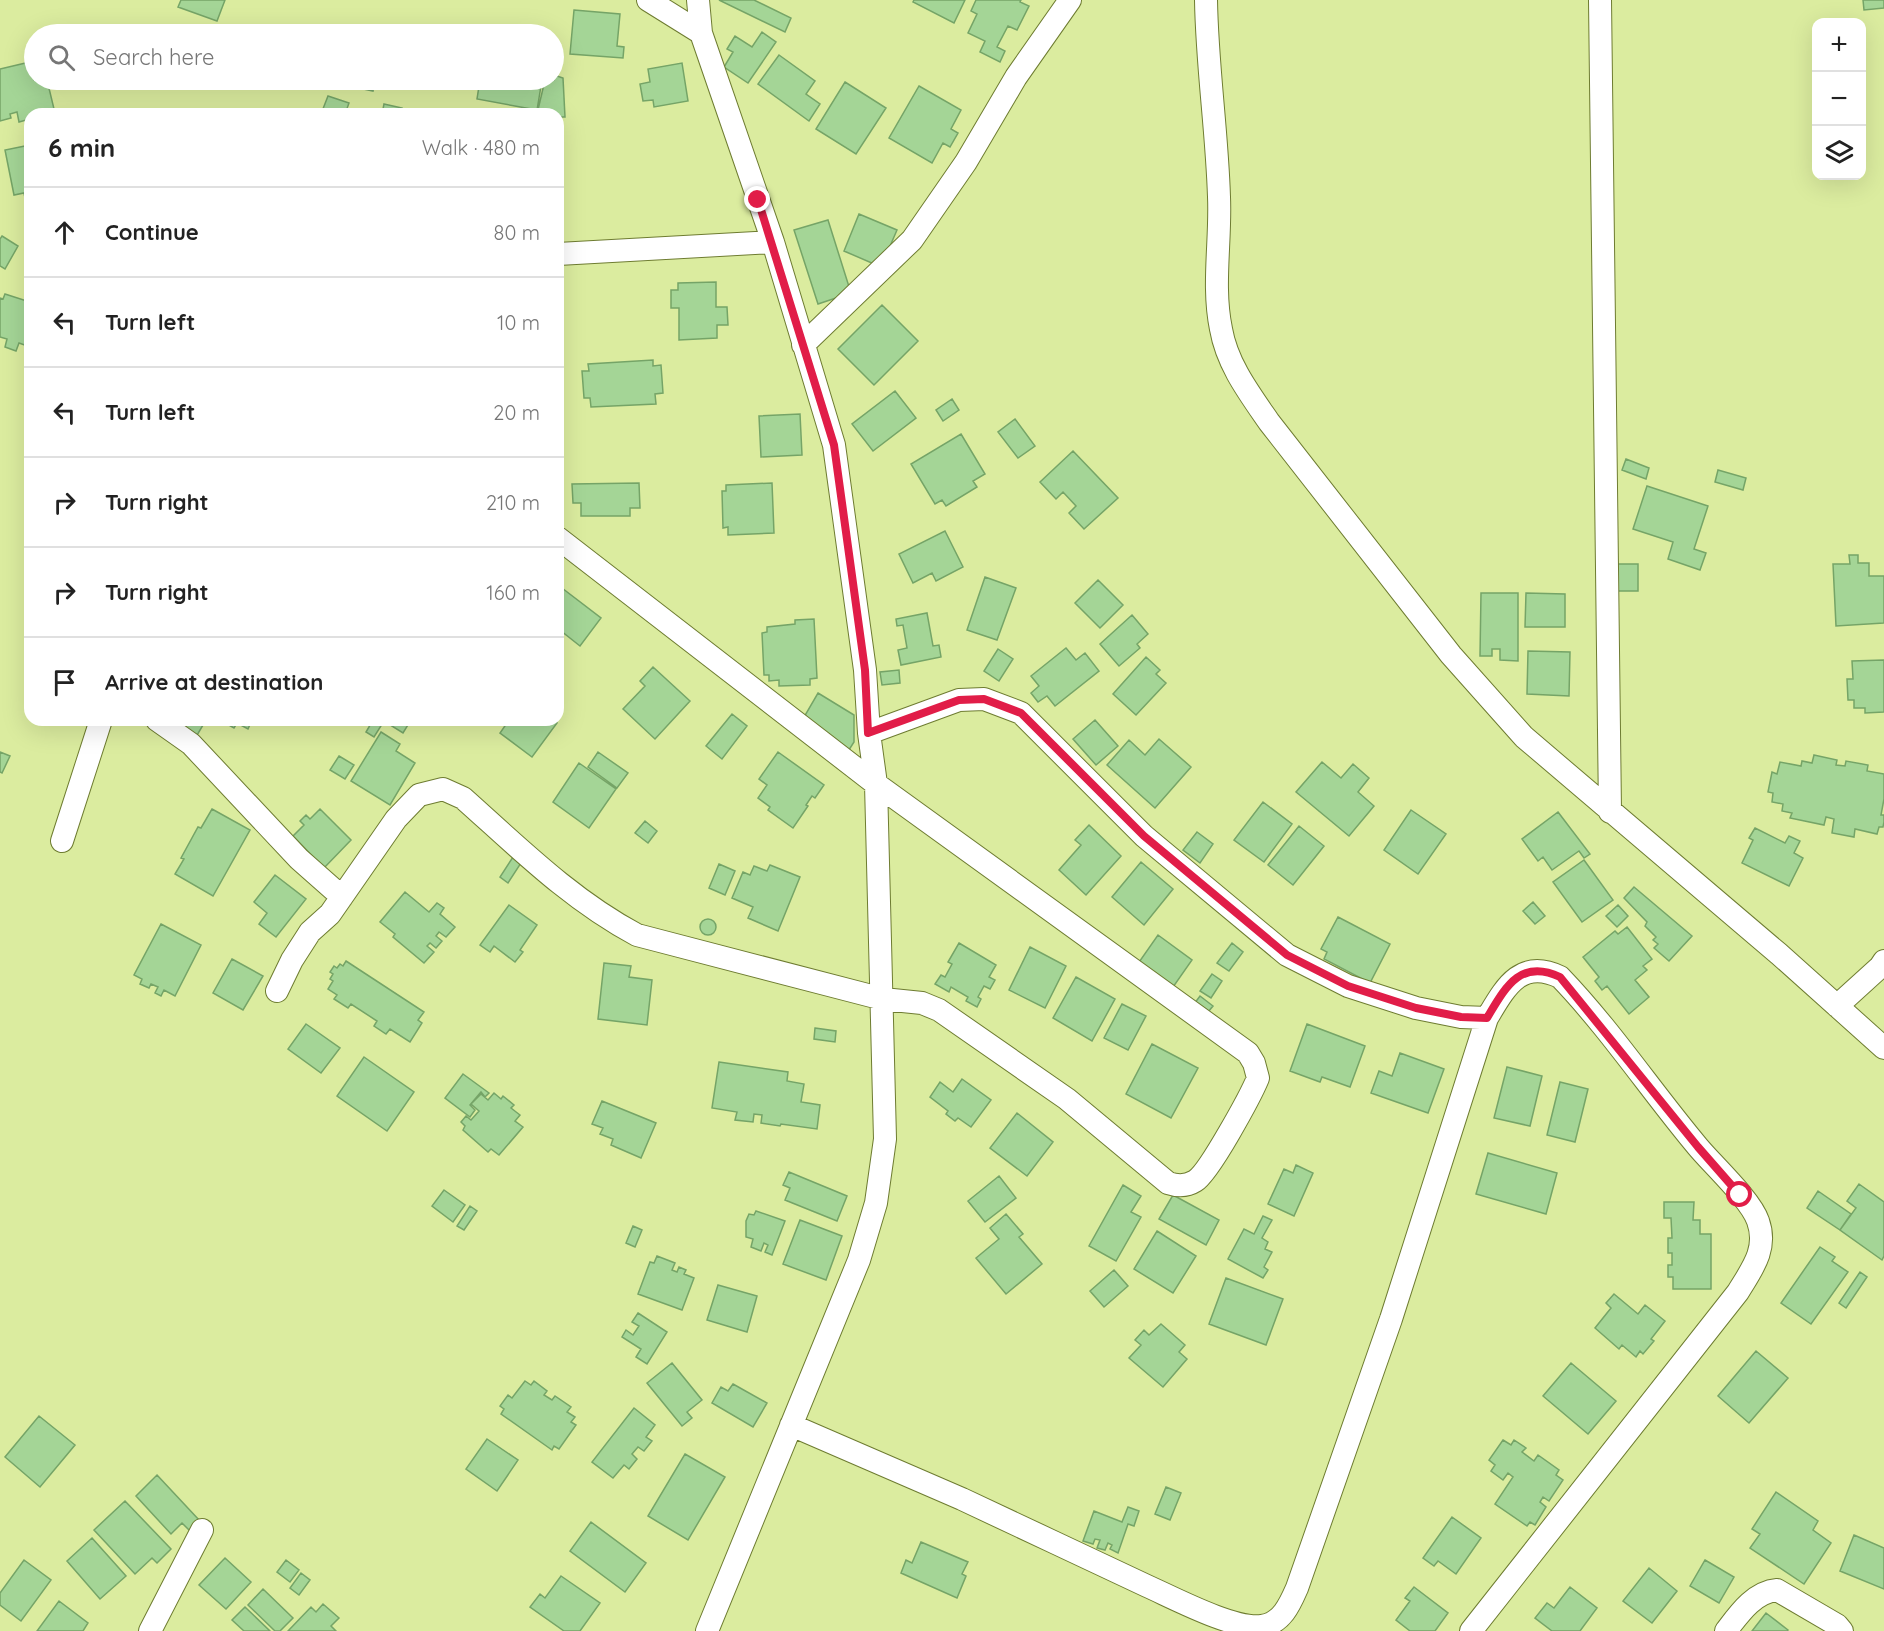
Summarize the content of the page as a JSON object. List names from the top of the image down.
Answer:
{
  "page": {
    "map_buttons": ["+", "−"],
    "search": "Search here",
    "heading": ["6 min", "Walk · 480 m"],
    "list": [
      ["Continue", "80 m"],
      ["Turn left", "10 m"],
      ["Turn left", "20 m"],
      ["Turn right", "210 m"],
      ["Turn right", "160 m"],
      "Arrive at destination"
    ]
  }
}
